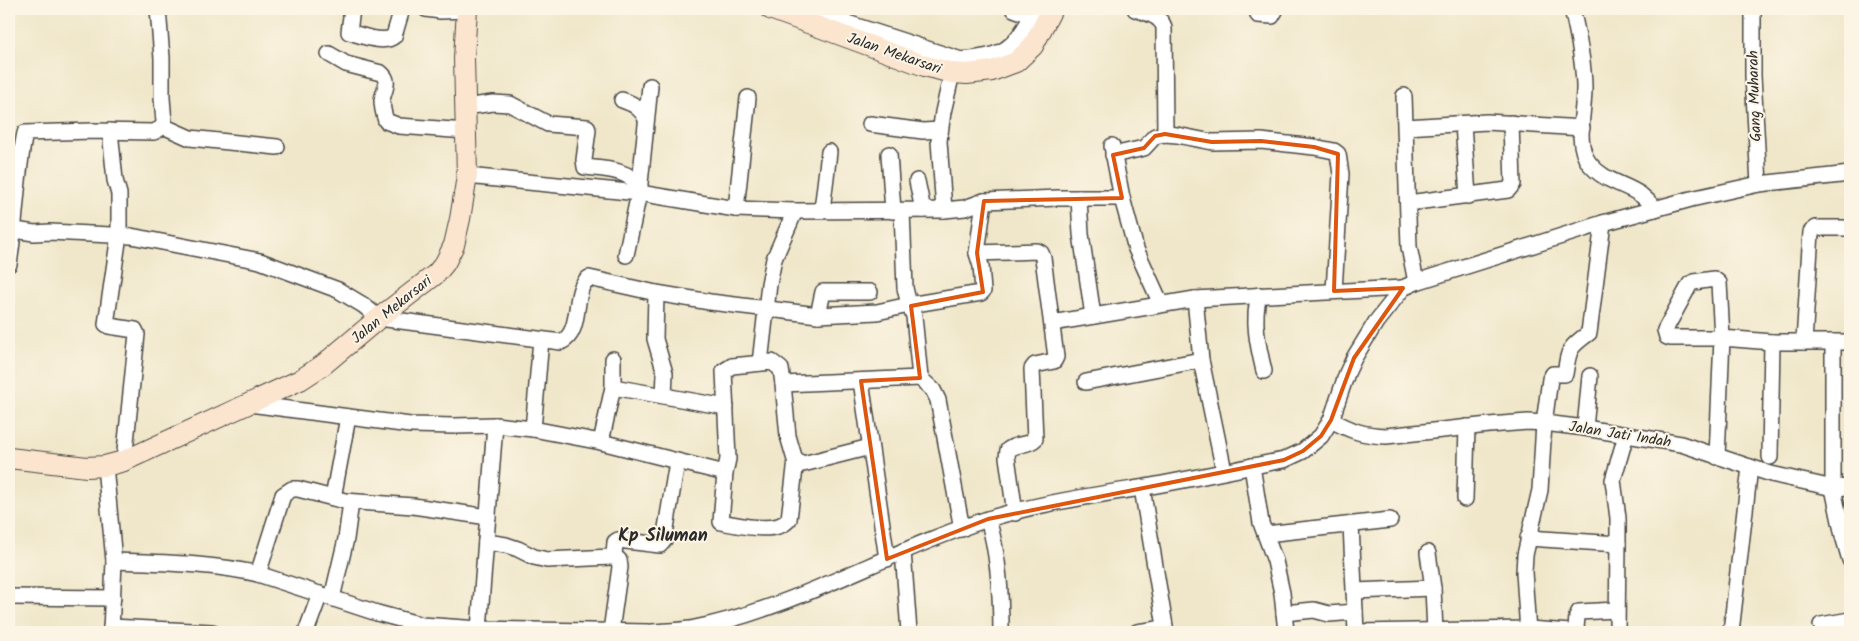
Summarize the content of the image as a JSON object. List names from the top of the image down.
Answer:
{
  "streets": {
    "street": ["Jalan Mekarsari", "Gang Muharah", "Jalan Jati Indah"]
  },
  "districts": ["Kp Siluman"]
}
